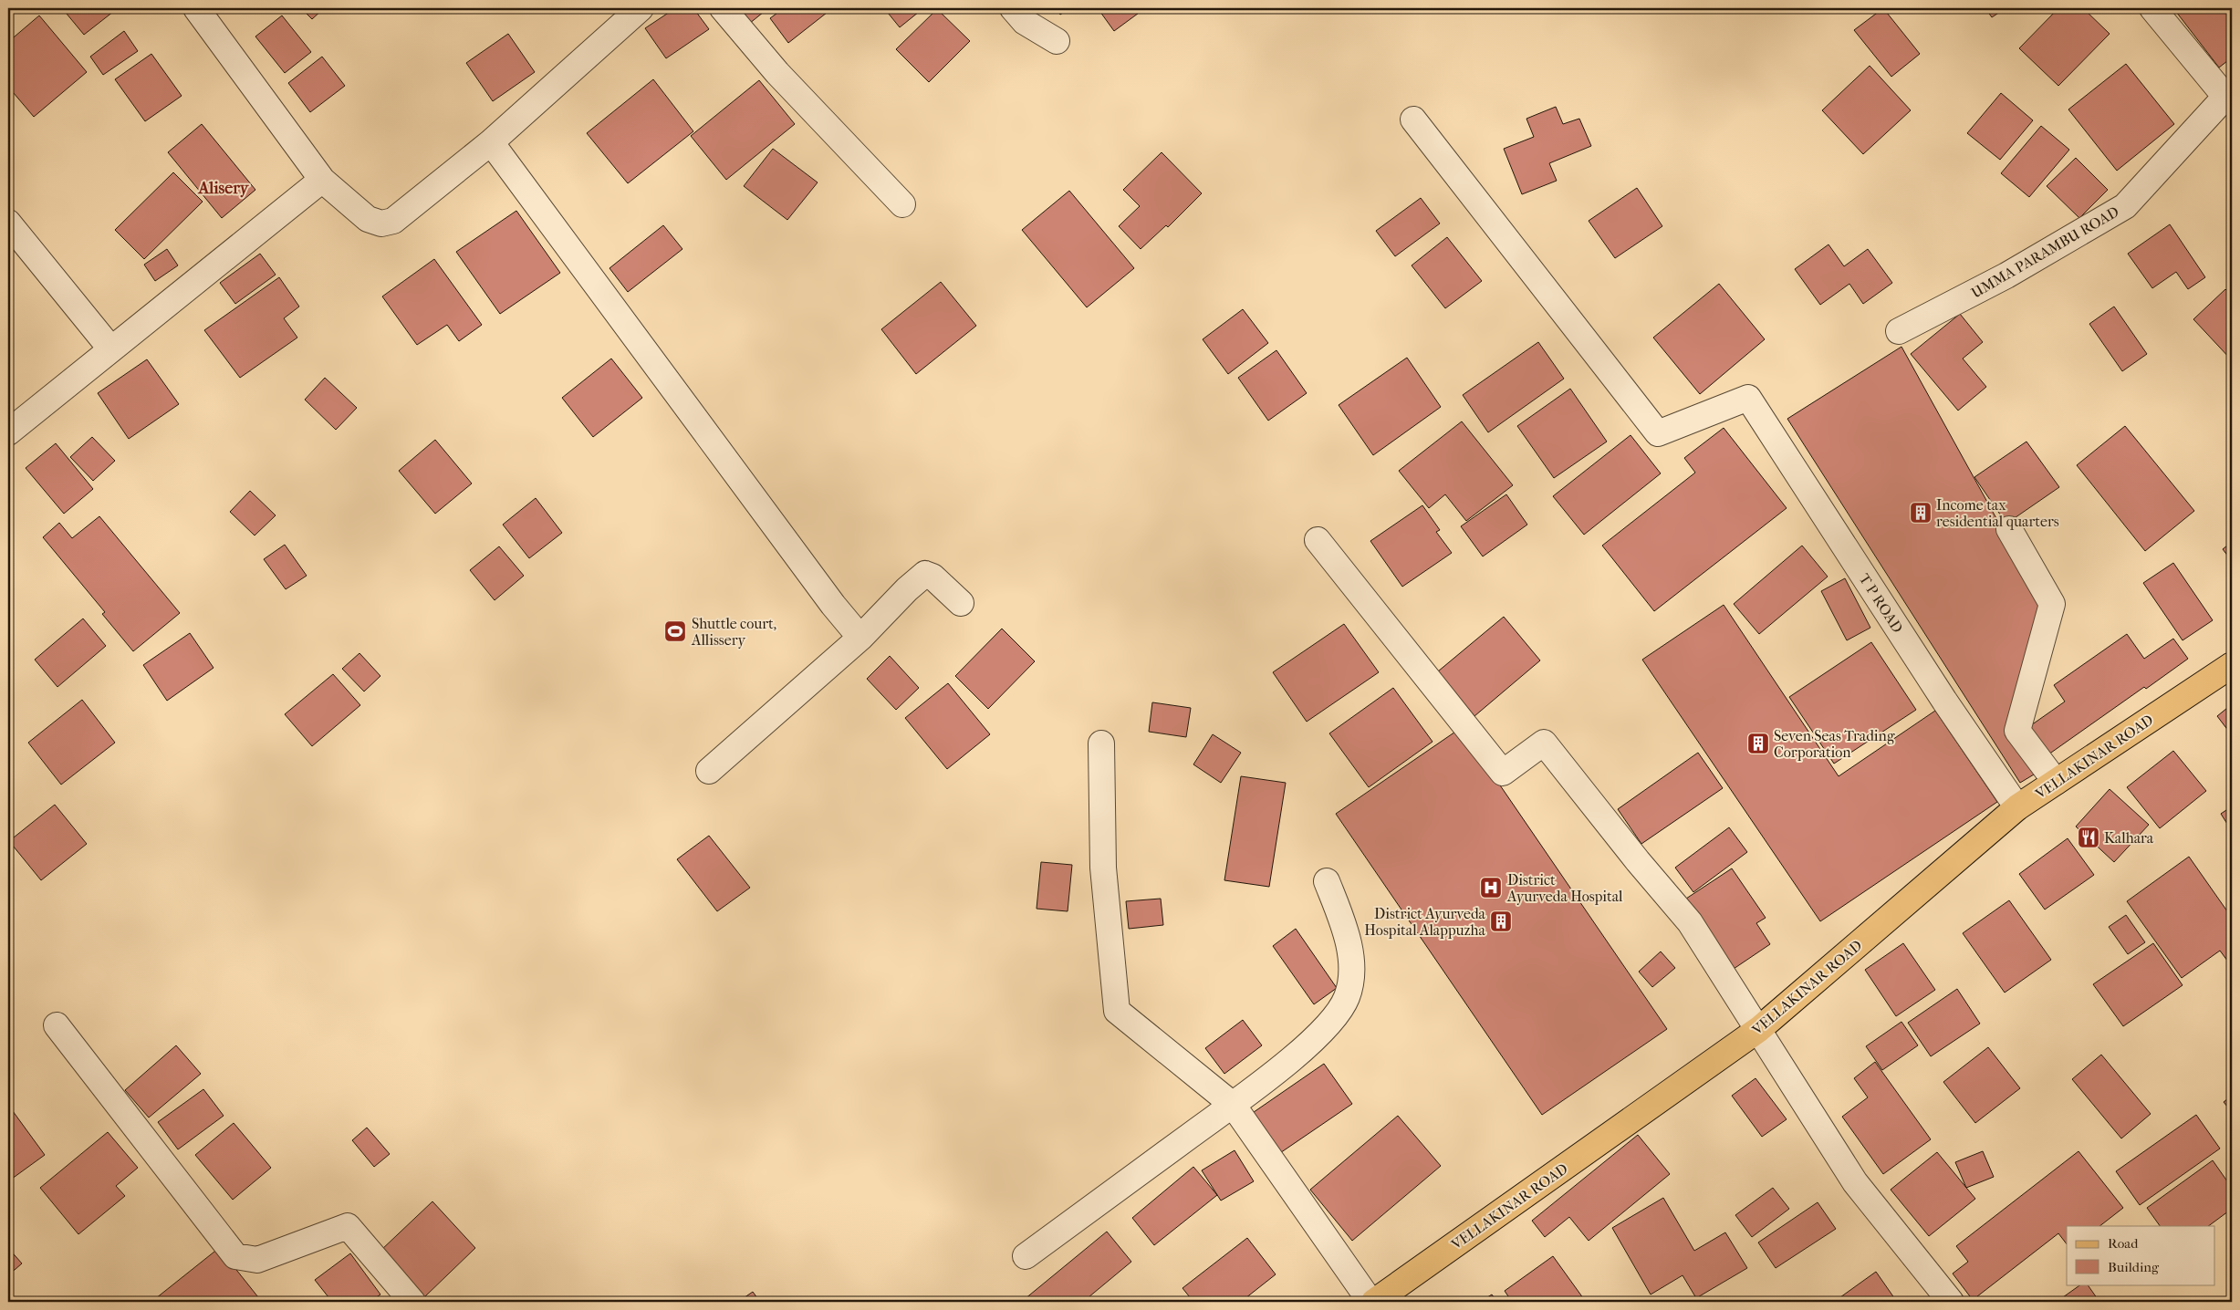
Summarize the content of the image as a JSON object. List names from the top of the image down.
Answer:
{
  "streets": {
    "main road": ["VELLAKINAR ROAD"],
    "street": ["UMMA PARAMBU ROAD", "T P ROAD"]
  },
  "crossings": [
    ["T P ROAD", "VELLAKINAR ROAD"]
  ],
  "districts": ["Alisery"],
  "places": {
    "building": ["Income tax residential quarters", "Seven Seas Trading Corporation", "District Ayurveda Hospital Alappuzha"],
    "sports": ["Shuttle court, Allissery"],
    "restaurant": ["Kalhara"],
    "hospital": ["District Ayurveda Hospital"]
  },
  "legend": ["Road", "Building"]
}
